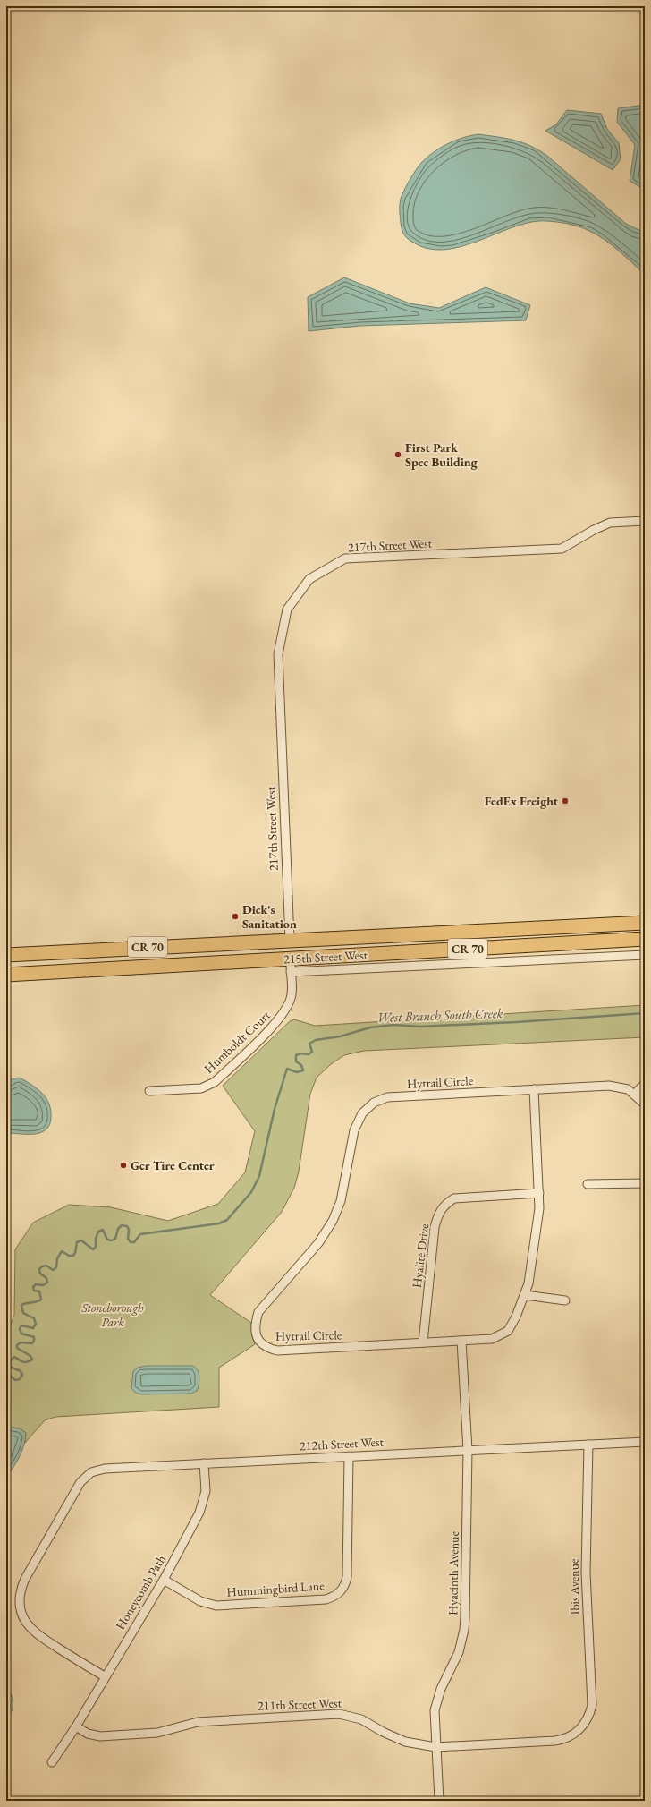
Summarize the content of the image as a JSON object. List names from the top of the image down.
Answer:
{
  "streets": {
    "main road": ["CR 70", "215th Street West"],
    "street": [
      "217th Street West",
      "Humboldt Court",
      "Hytrail Circle",
      "Hyalite Drive",
      "212th Street West",
      "Hyacinth Avenue",
      "Ibis Avenue",
      "Hummingbird Lane",
      "Honeycomb Path",
      "211th Street West"
    ]
  },
  "crossings": [
    ["217th Street West", "215th Street West"],
    ["215th Street West", "Humboldt Court"],
    ["Hytrail Circle", "Hyalite Drive"],
    ["Hytrail Circle", "Hyacinth Avenue"],
    ["212th Street West", "Hyacinth Avenue"],
    ["212th Street West", "Ibis Avenue"],
    ["212th Street West", "Hummingbird Lane"],
    ["212th Street West", "Honeycomb Path"],
    ["Hyacinth Avenue", "211th Street West"],
    ["Ibis Avenue", "211th Street West"],
    ["Hummingbird Lane", "Honeycomb Path"],
    ["Honeycomb Path", "211th Street West"]
  ],
  "water": ["West Branch South Creek"],
  "parks": ["Stoneborough Park"],
  "places": [
    "First Park Spec Building",
    "FedEx Freight",
    "Dick's Sanitation",
    "Gcr Tire Center"
  ]
}
